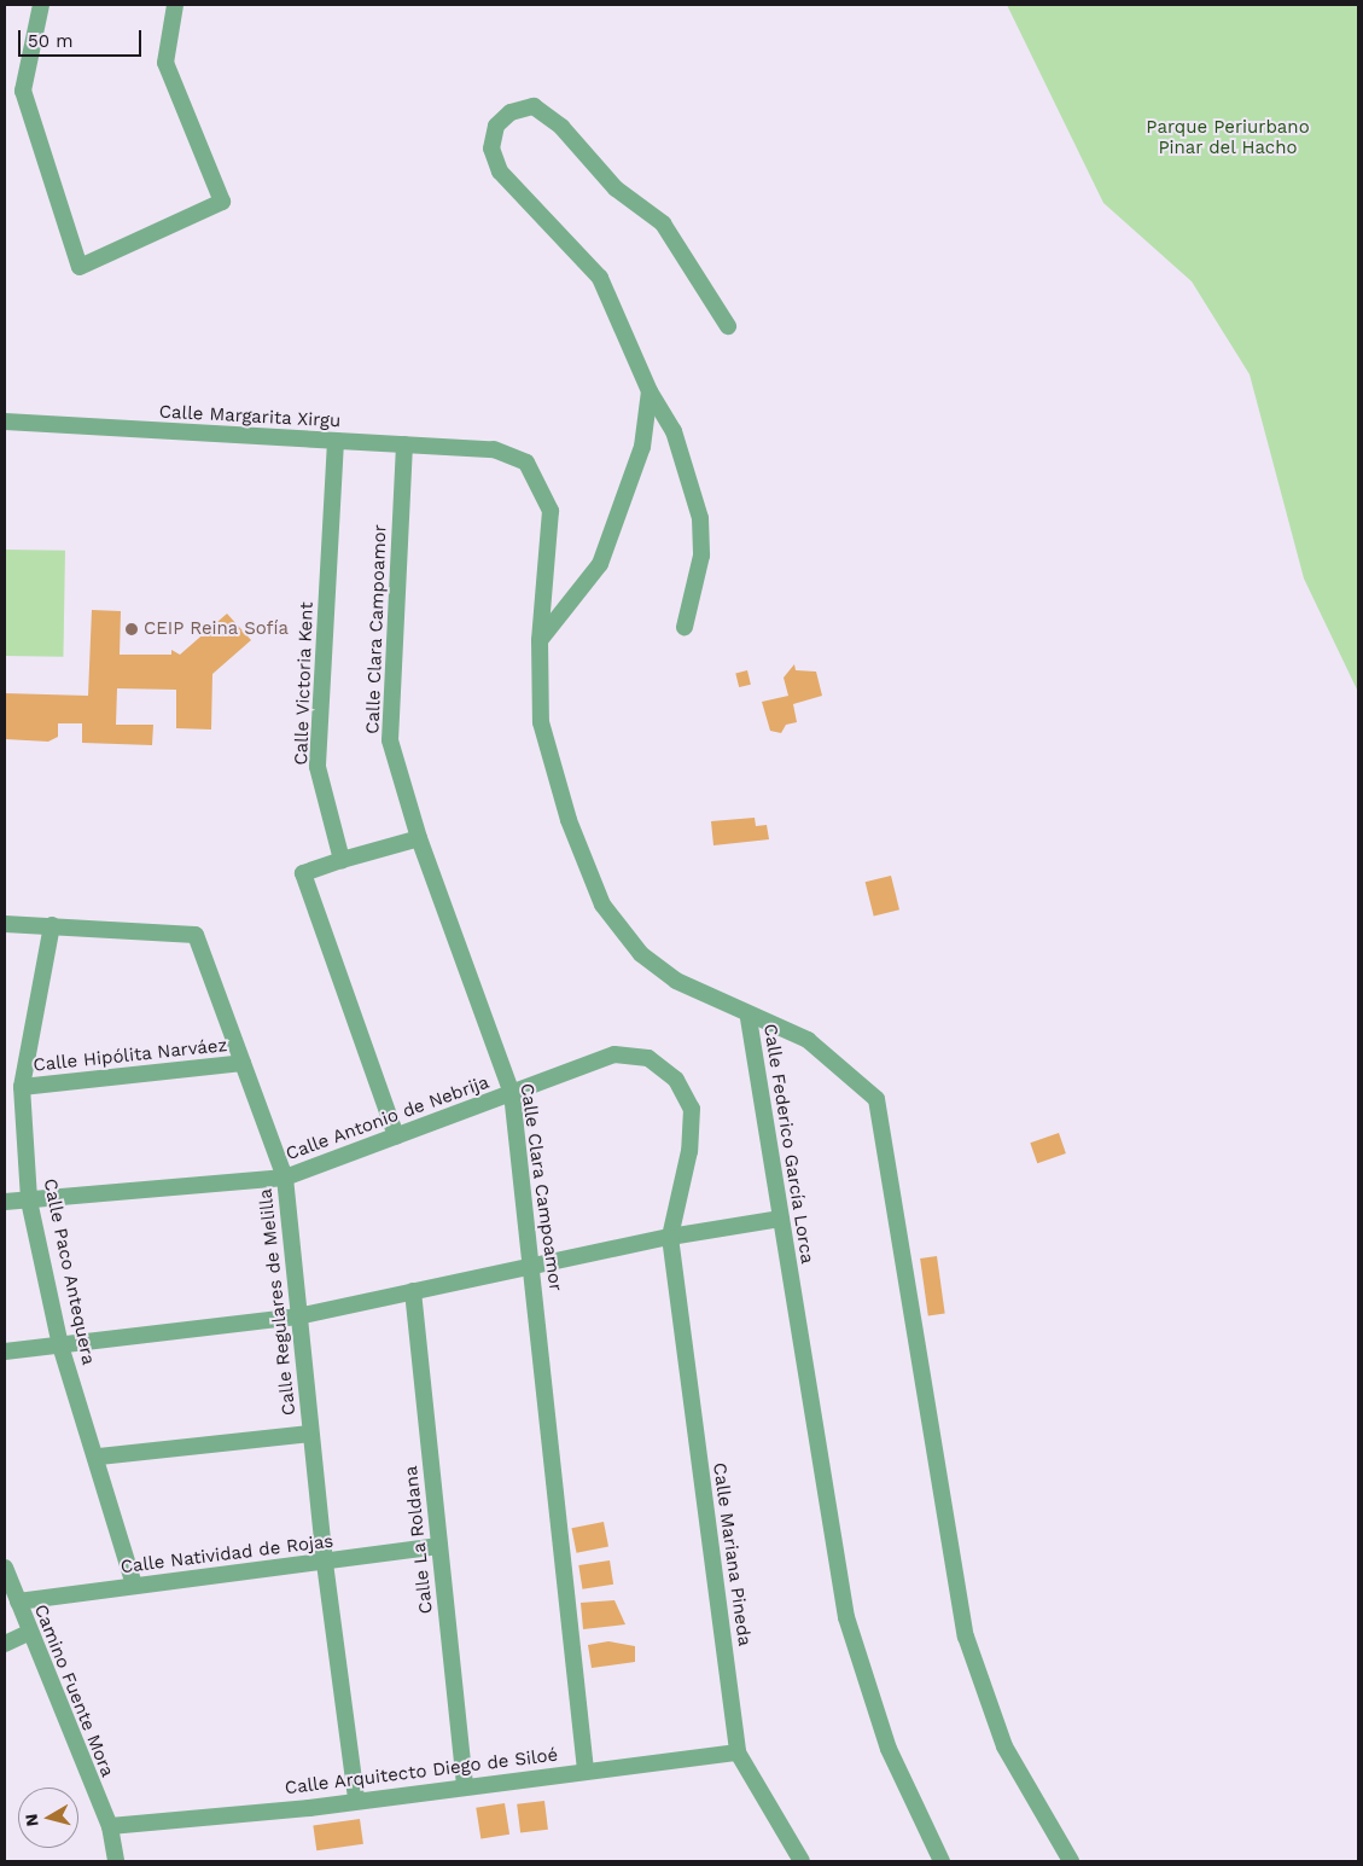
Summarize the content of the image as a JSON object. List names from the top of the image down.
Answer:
{
  "streets": {
    "street": [
      "Calle Margarita Xirgu",
      "Calle Clara Campoamor",
      "Calle Victoria Kent",
      "Calle Hipólita Narváez",
      "Calle Antonio de Nebrija",
      "Calle Federico García Lorca",
      "Calle Paco Antequera",
      "Calle Regulares de Melilla",
      "Calle La Roldana",
      "Calle Natividad de Rojas",
      "Calle Mariana Pineda",
      "Camino Fuente Mora",
      "Calle Arquitecto Diego de Siloé"
    ]
  },
  "crossings": [
    ["Calle Margarita Xirgu", "Calle Clara Campoamor"],
    ["Calle Margarita Xirgu", "Calle Victoria Kent"],
    ["Calle Margarita Xirgu", "Calle Federico García Lorca"],
    ["Calle Clara Campoamor", "Calle Antonio de Nebrija"],
    ["Calle Clara Campoamor", "Calle Mariana Pineda"],
    ["Calle Clara Campoamor", "Calle Arquitecto Diego de Siloé"],
    ["Calle Hipólita Narváez", "Calle Paco Antequera"],
    ["Calle Hipólita Narváez", "Calle Regulares de Melilla"],
    ["Calle Antonio de Nebrija", "Calle Paco Antequera"],
    ["Calle Antonio de Nebrija", "Calle Regulares de Melilla"],
    ["Calle Antonio de Nebrija", "Calle Mariana Pineda"],
    ["Calle Paco Antequera", "Calle Regulares de Melilla"],
    ["Calle Paco Antequera", "Calle Natividad de Rojas"],
    ["Calle Regulares de Melilla", "Calle Natividad de Rojas"],
    ["Calle Regulares de Melilla", "Calle Arquitecto Diego de Siloé"],
    ["Calle La Roldana", "Calle Natividad de Rojas"],
    ["Calle La Roldana", "Calle Arquitecto Diego de Siloé"],
    ["Calle Natividad de Rojas", "Camino Fuente Mora"],
    ["Calle Mariana Pineda", "Calle Arquitecto Diego de Siloé"],
    ["Camino Fuente Mora", "Calle Arquitecto Diego de Siloé"]
  ],
  "parks": ["Parque Periurbano Pinar del Hacho"],
  "places": ["CEIP Reina Sofía"],
  "scale_bar": "50 m",
  "north": "left"
}
